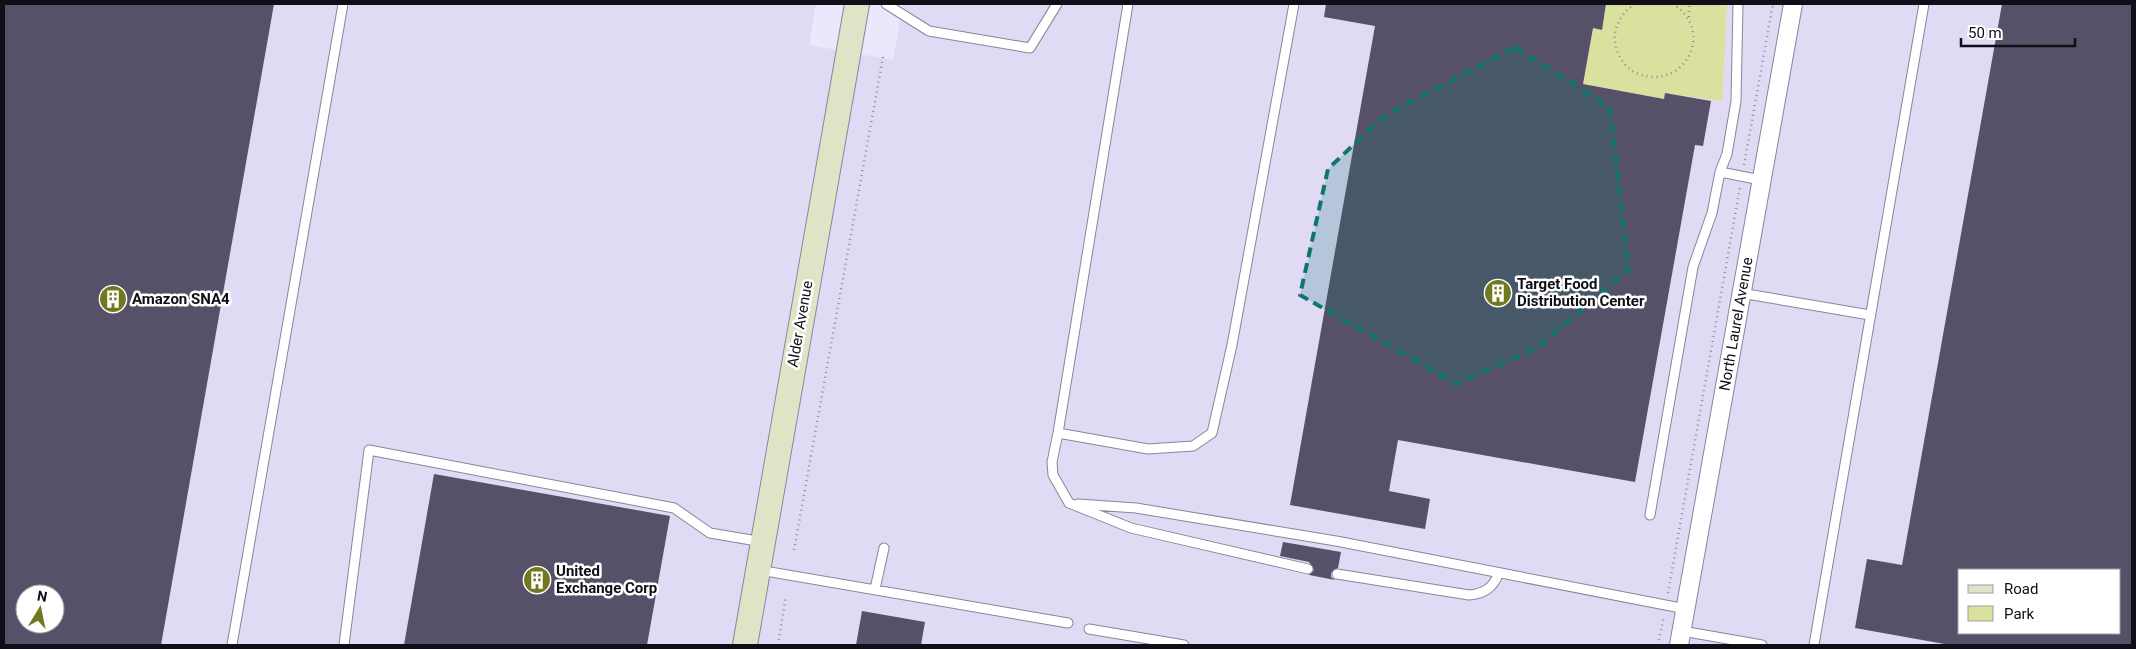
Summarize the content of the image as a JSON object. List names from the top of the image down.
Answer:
{
  "streets": {
    "main road": ["Alder Avenue"],
    "street": ["North Laurel Avenue"]
  },
  "places": {
    "building": ["Target Food Distribution Center", "Amazon SNA4", "United Exchange Corp"]
  },
  "legend": ["Road", "Park"],
  "scale_bar": "50 m",
  "north": "top"
}
